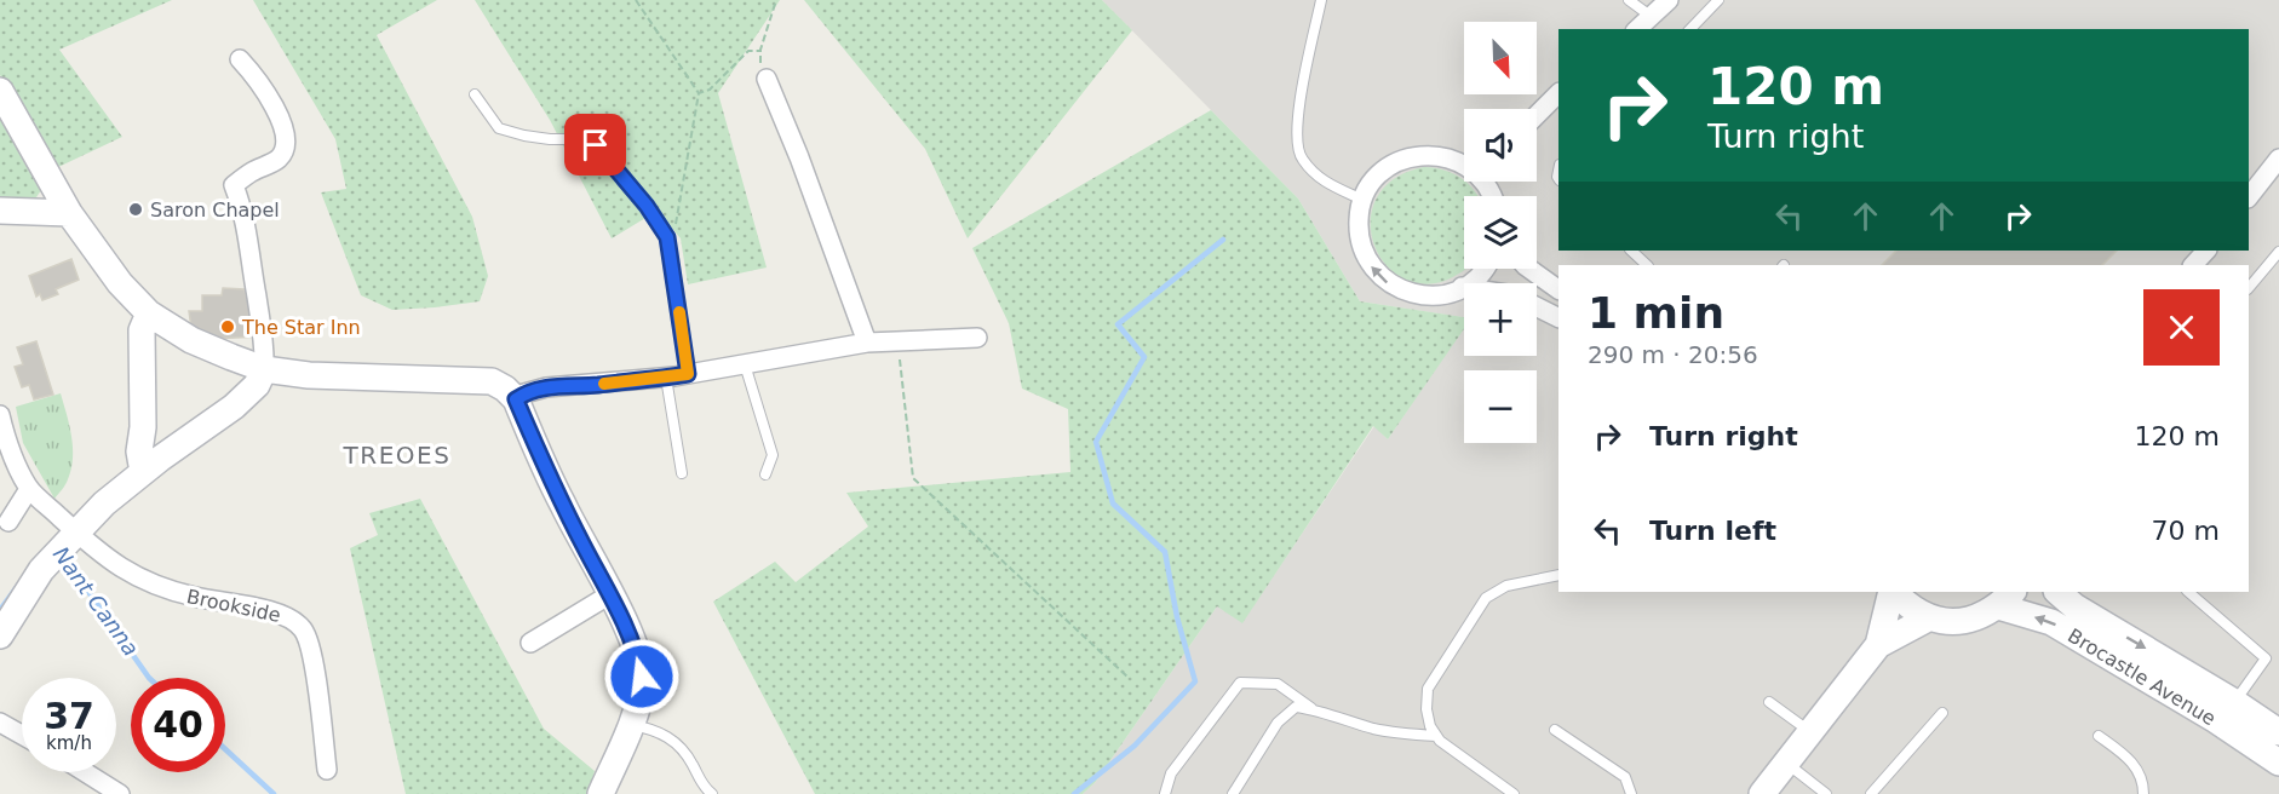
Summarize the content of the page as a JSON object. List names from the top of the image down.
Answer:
{
  "streets": {
    "street": ["Brookside", "Brocastle Avenue"]
  },
  "districts": ["TREOES"],
  "water": ["Nant Canna"],
  "places": ["Saron Chapel", "The Star Inn"],
  "north": "bottom right",
  "page": {
    "map_buttons": ["+", "−"],
    "turn": ["120 m", "Turn right"],
    "heading": ["1 min", "290 m · 20:56"],
    "list": [
      {
        "name": "Turn right",
        "value": "120 m"
      },
      {
        "name": "Turn left",
        "value": "70 m"
      }
    ],
    "speed": "37 km/h",
    "limit": "40"
  }
}
